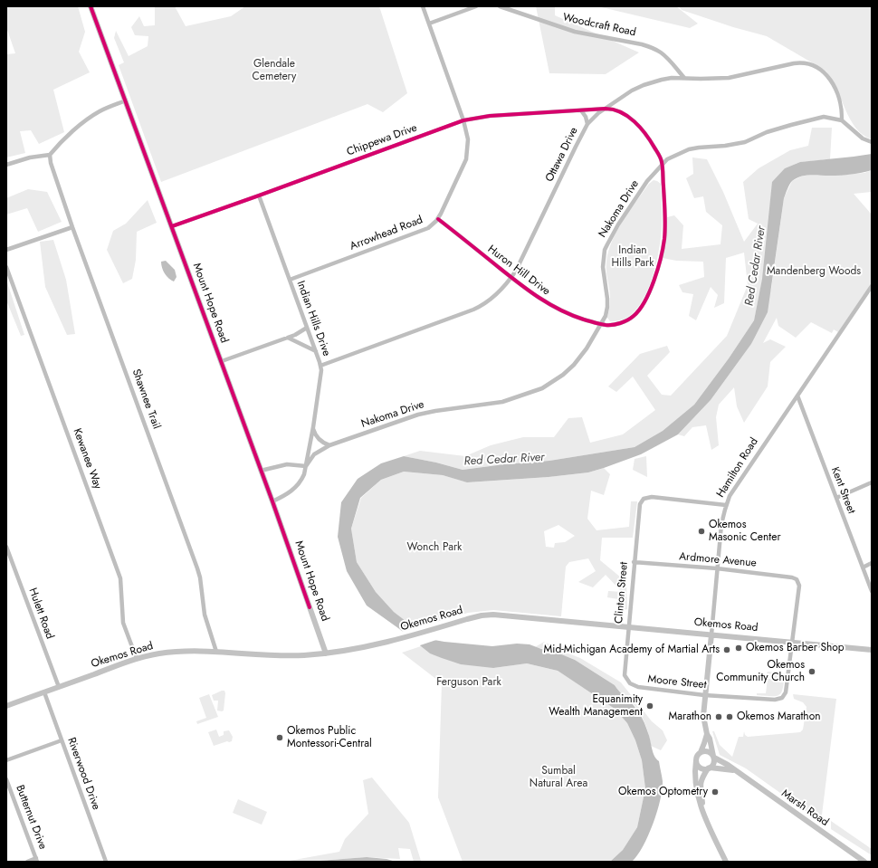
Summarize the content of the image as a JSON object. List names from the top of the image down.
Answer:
{
  "streets": {
    "street": [
      "Woodcraft Road",
      "Chippewa Drive",
      "Ottawa Drive",
      "Nakoma Drive",
      "Arrowhead Road",
      "Huron Hill Drive",
      "Mount Hope Road",
      "Indian Hills Drive",
      "Shawnee Trail",
      "Kewanee Way",
      "Hamilton Road",
      "Kent Street",
      "Ardmore Avenue",
      "Clinton Street",
      "Hulett Road",
      "Okemos Road",
      "Moore Street",
      "Riverwood Drive",
      "Marsh Road",
      "Butternut Drive"
    ]
  },
  "crossings": [
    ["Woodcraft Road", "Ottawa Drive"],
    ["Chippewa Drive", "Ottawa Drive"],
    ["Chippewa Drive", "Arrowhead Road"],
    ["Chippewa Drive", "Huron Hill Drive"],
    ["Chippewa Drive", "Mount Hope Road"],
    ["Chippewa Drive", "Indian Hills Drive"],
    ["Ottawa Drive", "Nakoma Drive"],
    ["Ottawa Drive", "Huron Hill Drive"],
    ["Ottawa Drive", "Indian Hills Drive"],
    ["Nakoma Drive", "Huron Hill Drive"],
    ["Nakoma Drive", "Indian Hills Drive"],
    ["Arrowhead Road", "Huron Hill Drive"],
    ["Arrowhead Road", "Indian Hills Drive"],
    ["Mount Hope Road", "Indian Hills Drive"],
    ["Mount Hope Road", "Okemos Road"],
    ["Shawnee Trail", "Okemos Road"],
    ["Kewanee Way", "Okemos Road"],
    ["Hamilton Road", "Kent Street"],
    ["Hamilton Road", "Ardmore Avenue"],
    ["Hamilton Road", "Clinton Street"],
    ["Hamilton Road", "Okemos Road"],
    ["Hamilton Road", "Moore Street"],
    ["Hamilton Road", "Marsh Road"],
    ["Ardmore Avenue", "Clinton Street"],
    ["Ardmore Avenue", "Okemos Road"],
    ["Ardmore Avenue", "Moore Street"],
    ["Clinton Street", "Okemos Road"],
    ["Clinton Street", "Moore Street"],
    ["Hulett Road", "Okemos Road"],
    ["Okemos Road", "Moore Street"],
    ["Okemos Road", "Riverwood Drive"]
  ],
  "water": ["Red Cedar River"],
  "parks": [
    "Glendale Cemetery",
    "Indian Hills Park",
    "Mandenberg Woods",
    "Wonch Park",
    "Ferguson Park",
    "Sumbal Natural Area"
  ],
  "places": [
    "Okemos Masonic Center",
    "Okemos Barber Shop",
    "Mid-Michigan Academy of Martial Arts",
    "Okemos Community Church",
    "Equanimity Wealth Management",
    "Marathon",
    "Okemos Marathon",
    "Okemos Public Montessori-Central",
    "Okemos Optometry"
  ]
}
